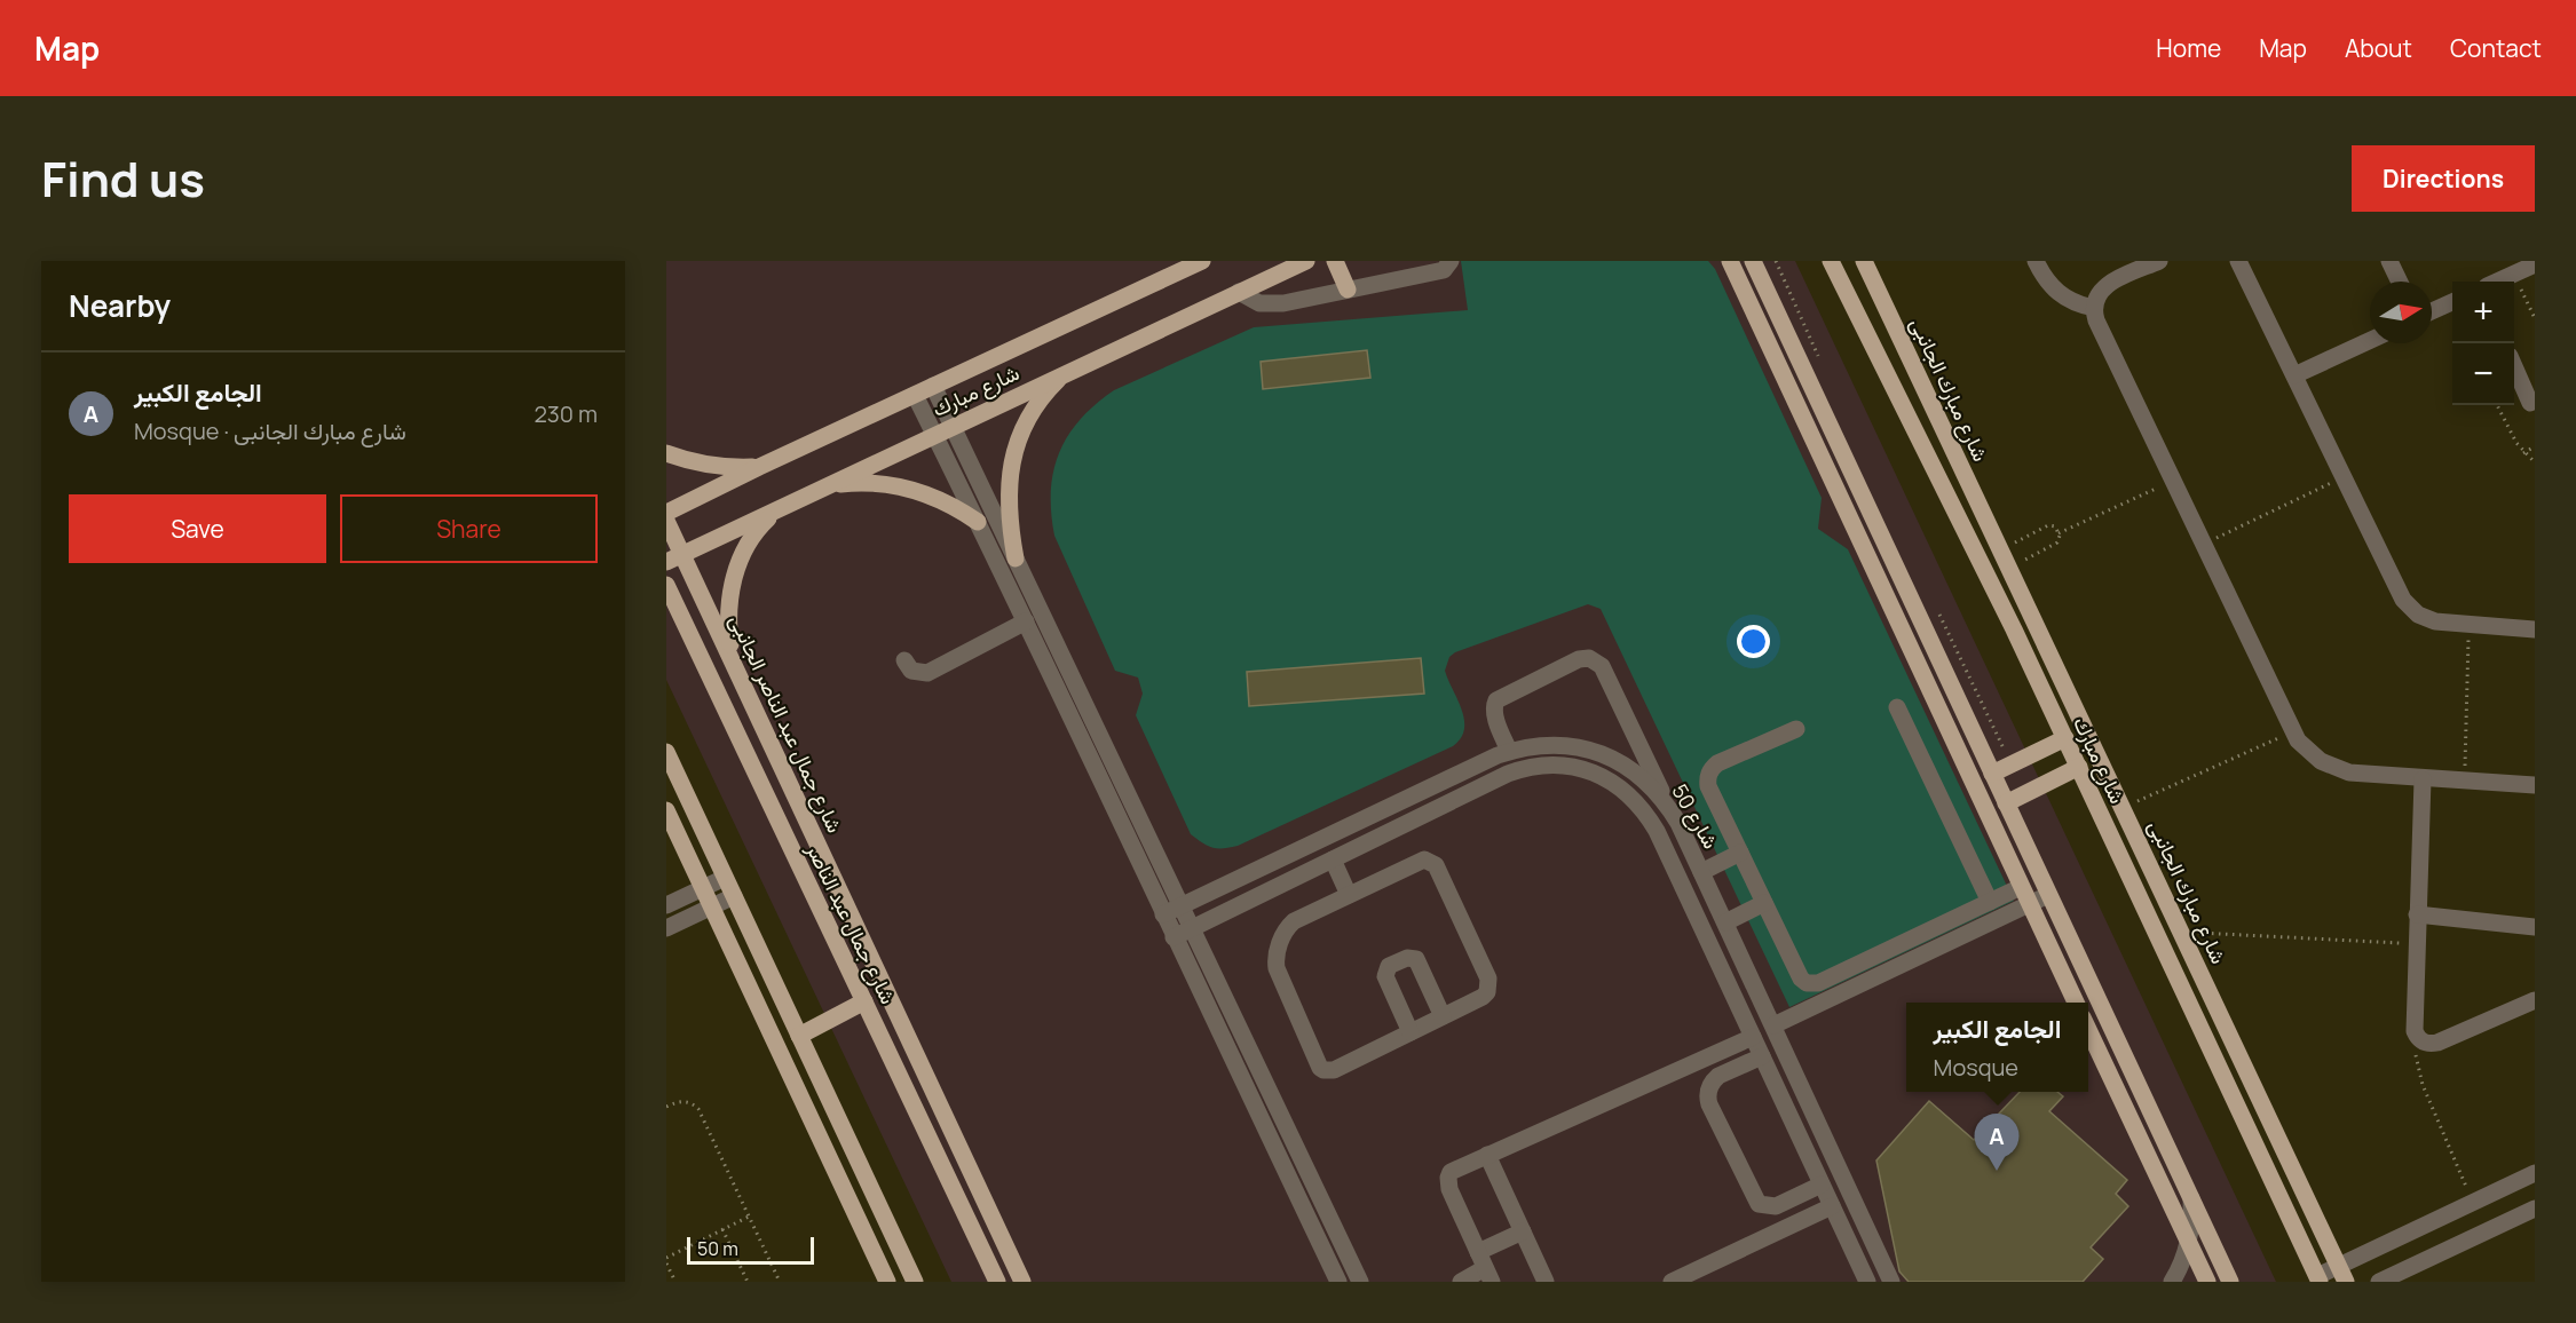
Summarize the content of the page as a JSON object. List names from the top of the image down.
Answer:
{
  "streets": {
    "main road": [
      "شارع مبارك الجانبى",
      "شارع مبارك",
      "شارع جمال عبد الناصر الجانبى",
      "شارع جمال عبد الناصر"
    ],
    "street": ["شارع 50"]
  },
  "crossings": [
    ["شارع مبارك", "شارع جمال عبد الناصر الجانبى"]
  ],
  "scale_bar": "50 m",
  "north": "right",
  "page": {
    "header": "Map",
    "nav": [
      "Home",
      "Map",
      "About",
      "Contact"
    ],
    "title": "Find us",
    "buttons": [
      "Directions",
      ["Save", "Share"]
    ],
    "heading": "Nearby",
    "map_buttons": ["+", "−"],
    "list": [
      {
        "mark": "A",
        "name": "الجامع الكبير",
        "note": "Mosque · شارع مبارك الجانبى",
        "value": "230 m"
      }
    ],
    "popup": ["الجامع الكبير", "Mosque"],
    "pins": "A",
    "scale": "50 m"
  }
}
